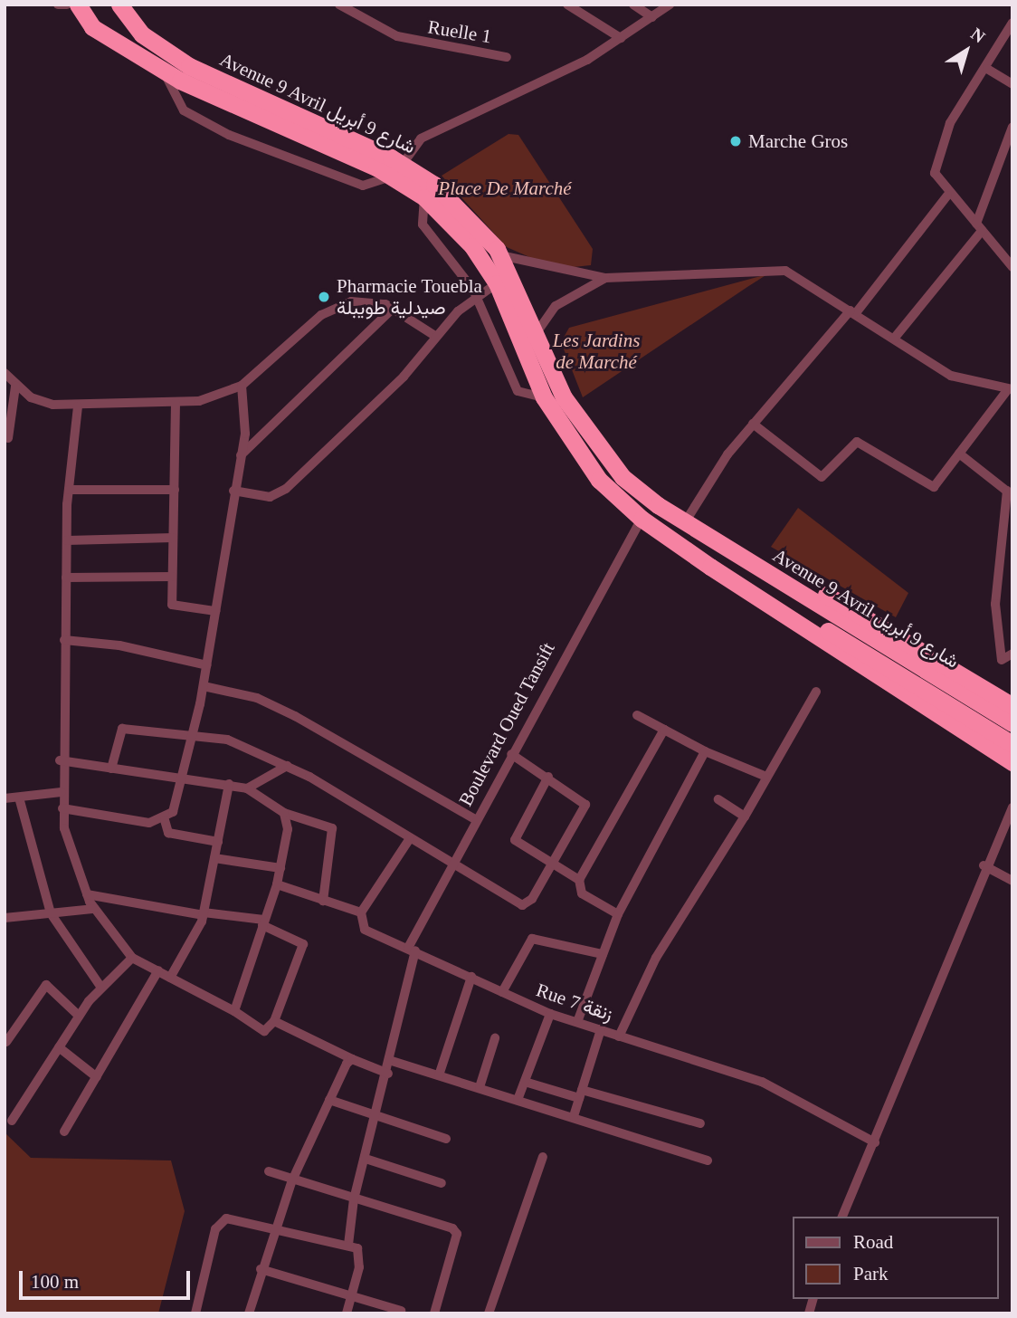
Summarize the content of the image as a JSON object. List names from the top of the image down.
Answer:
{
  "streets": {
    "highway": ["Avenue 9 Avril شارع 9 أبريل"],
    "street": ["Ruelle 1", "Boulevard Oued Tansift", "Rue 7 زنقة"]
  },
  "crossings": [
    ["Avenue 9 Avril شارع 9 أبريل", "Boulevard Oued Tansift"],
    ["Boulevard Oued Tansift", "Rue 7 زنقة"]
  ],
  "parks": ["Place De Marché", "Les Jardins de Marché"],
  "places": ["Marche Gros", "Pharmacie Touebla صيدلية طويبلة"],
  "legend": ["Road", "Park"],
  "scale_bar": "100 m",
  "north": "top right"
}
